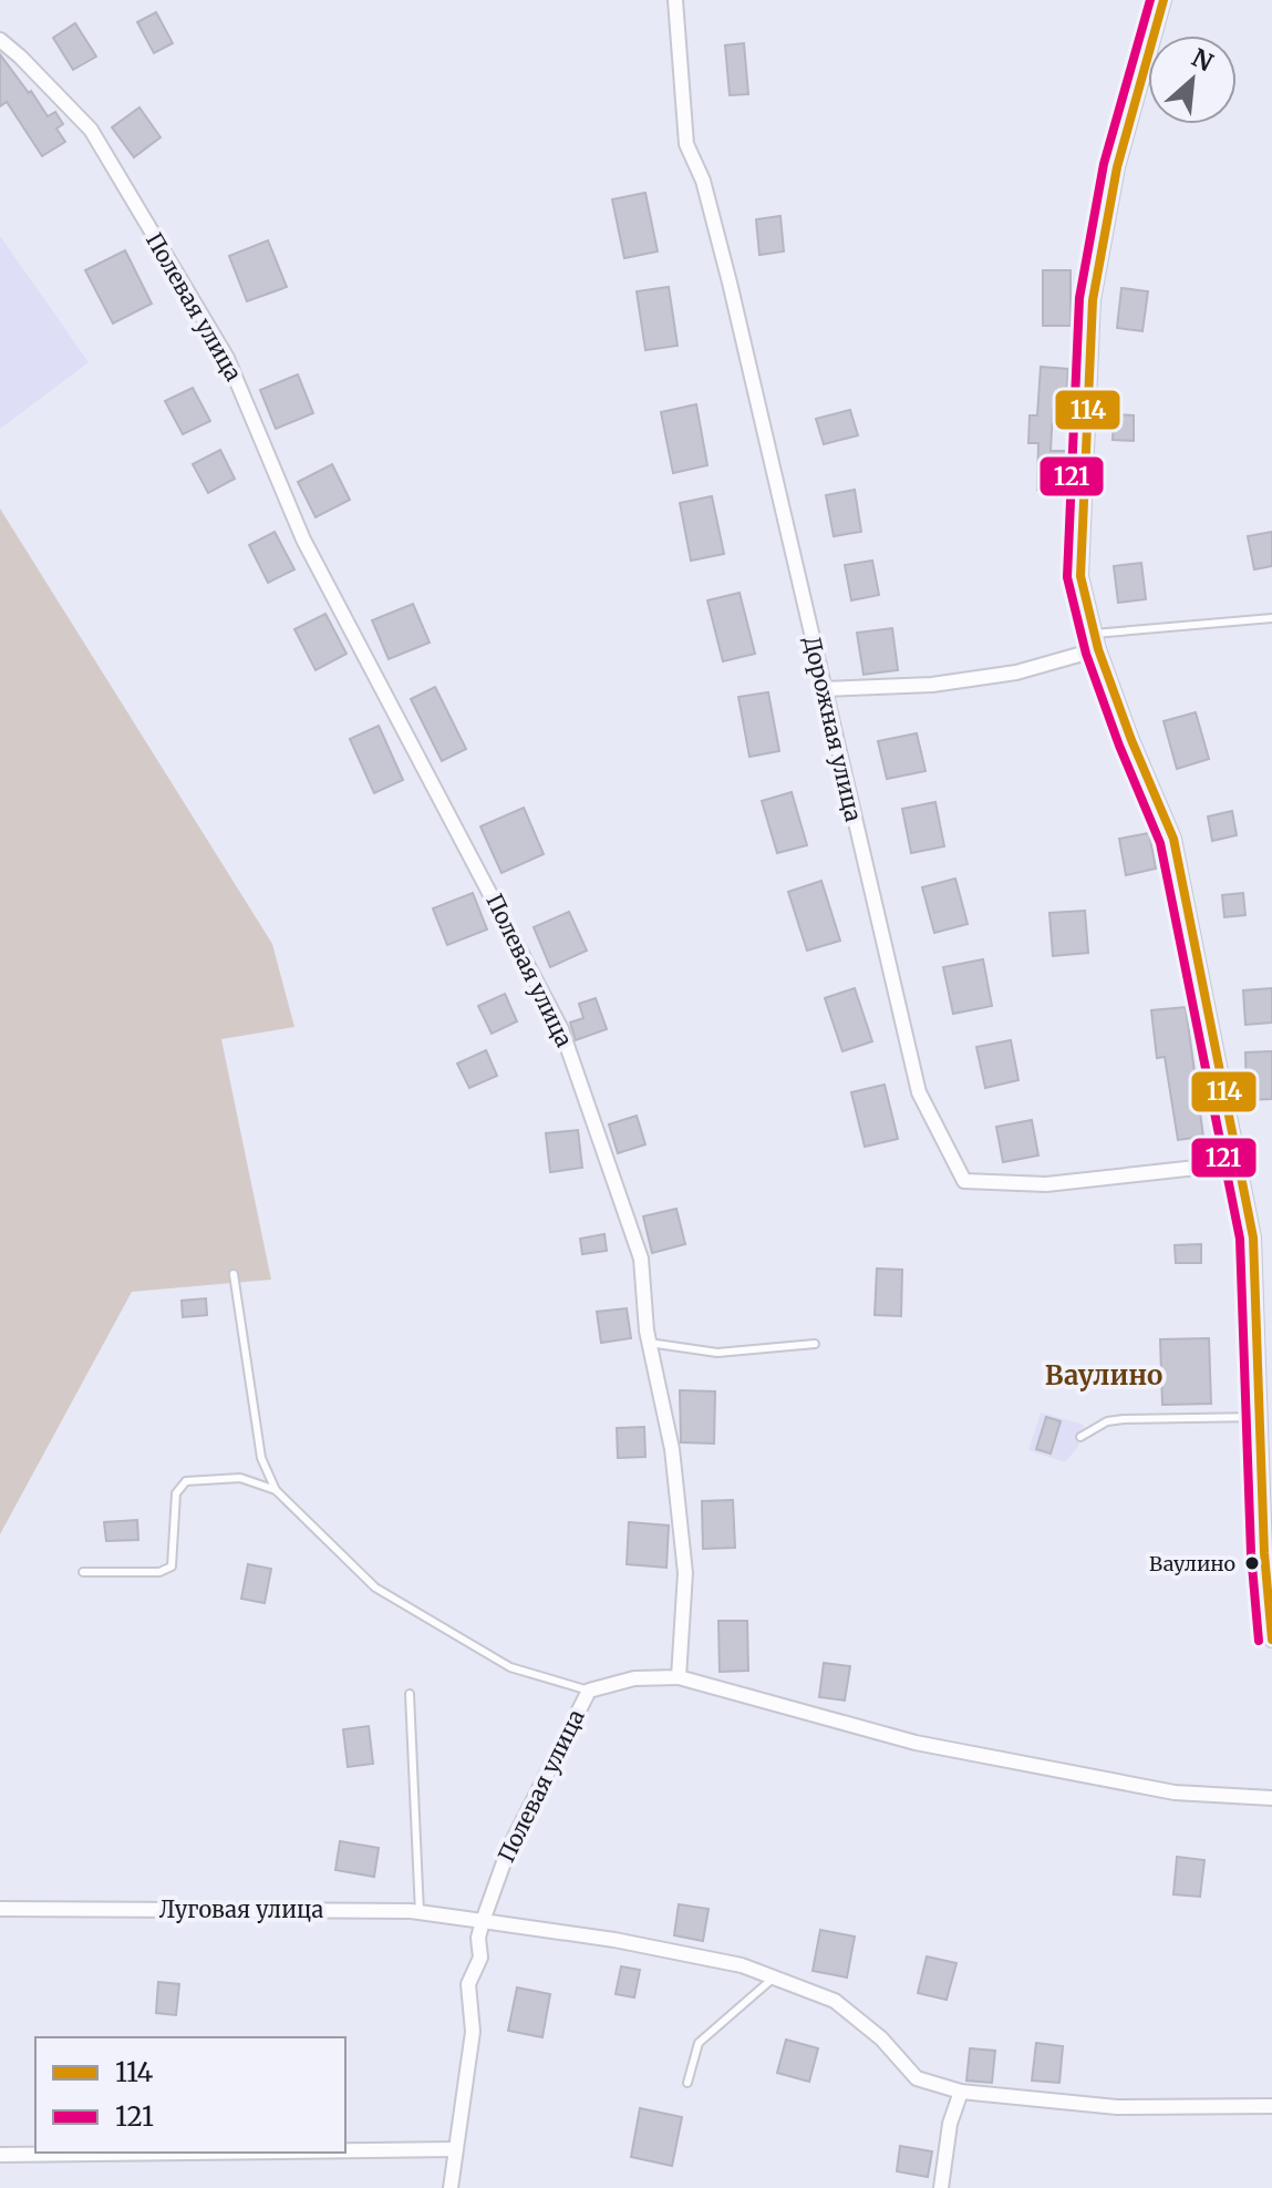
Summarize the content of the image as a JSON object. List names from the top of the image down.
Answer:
{
  "streets": {
    "street": ["Полевая улица", "Дорожная улица", "Луговая улица"]
  },
  "crossings": [
    ["Полевая улица", "Луговая улица"]
  ],
  "districts": ["Ваулино"],
  "places": ["Ваулино"],
  "lines": ["transit line 114", "transit line 121"],
  "legend": ["114", "121"],
  "north": "top right"
}
